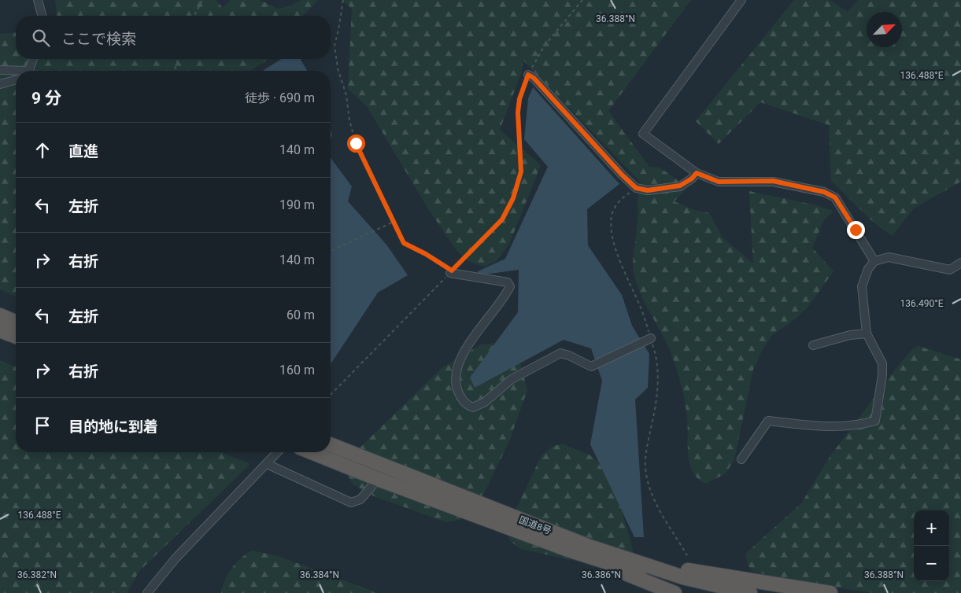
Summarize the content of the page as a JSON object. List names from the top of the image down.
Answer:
{
  "streets": {
    "highway": ["国道8号"]
  },
  "north": "top right",
  "page": {
    "search": "ここで検索",
    "heading": ["9 分", "徒歩 · 690 m"],
    "list": [
      ["直進", "140 m"],
      ["左折", "190 m"],
      ["右折", "140 m"],
      ["左折", "60 m"],
      ["右折", "160 m"],
      "目的地に到着"
    ],
    "map_buttons": ["+", "−"]
  },
  "coordinates": [
    "36.388°N",
    "136.488°E",
    "136.490°E",
    "36.382°N",
    "36.384°N",
    "36.386°N"
  ]
}
